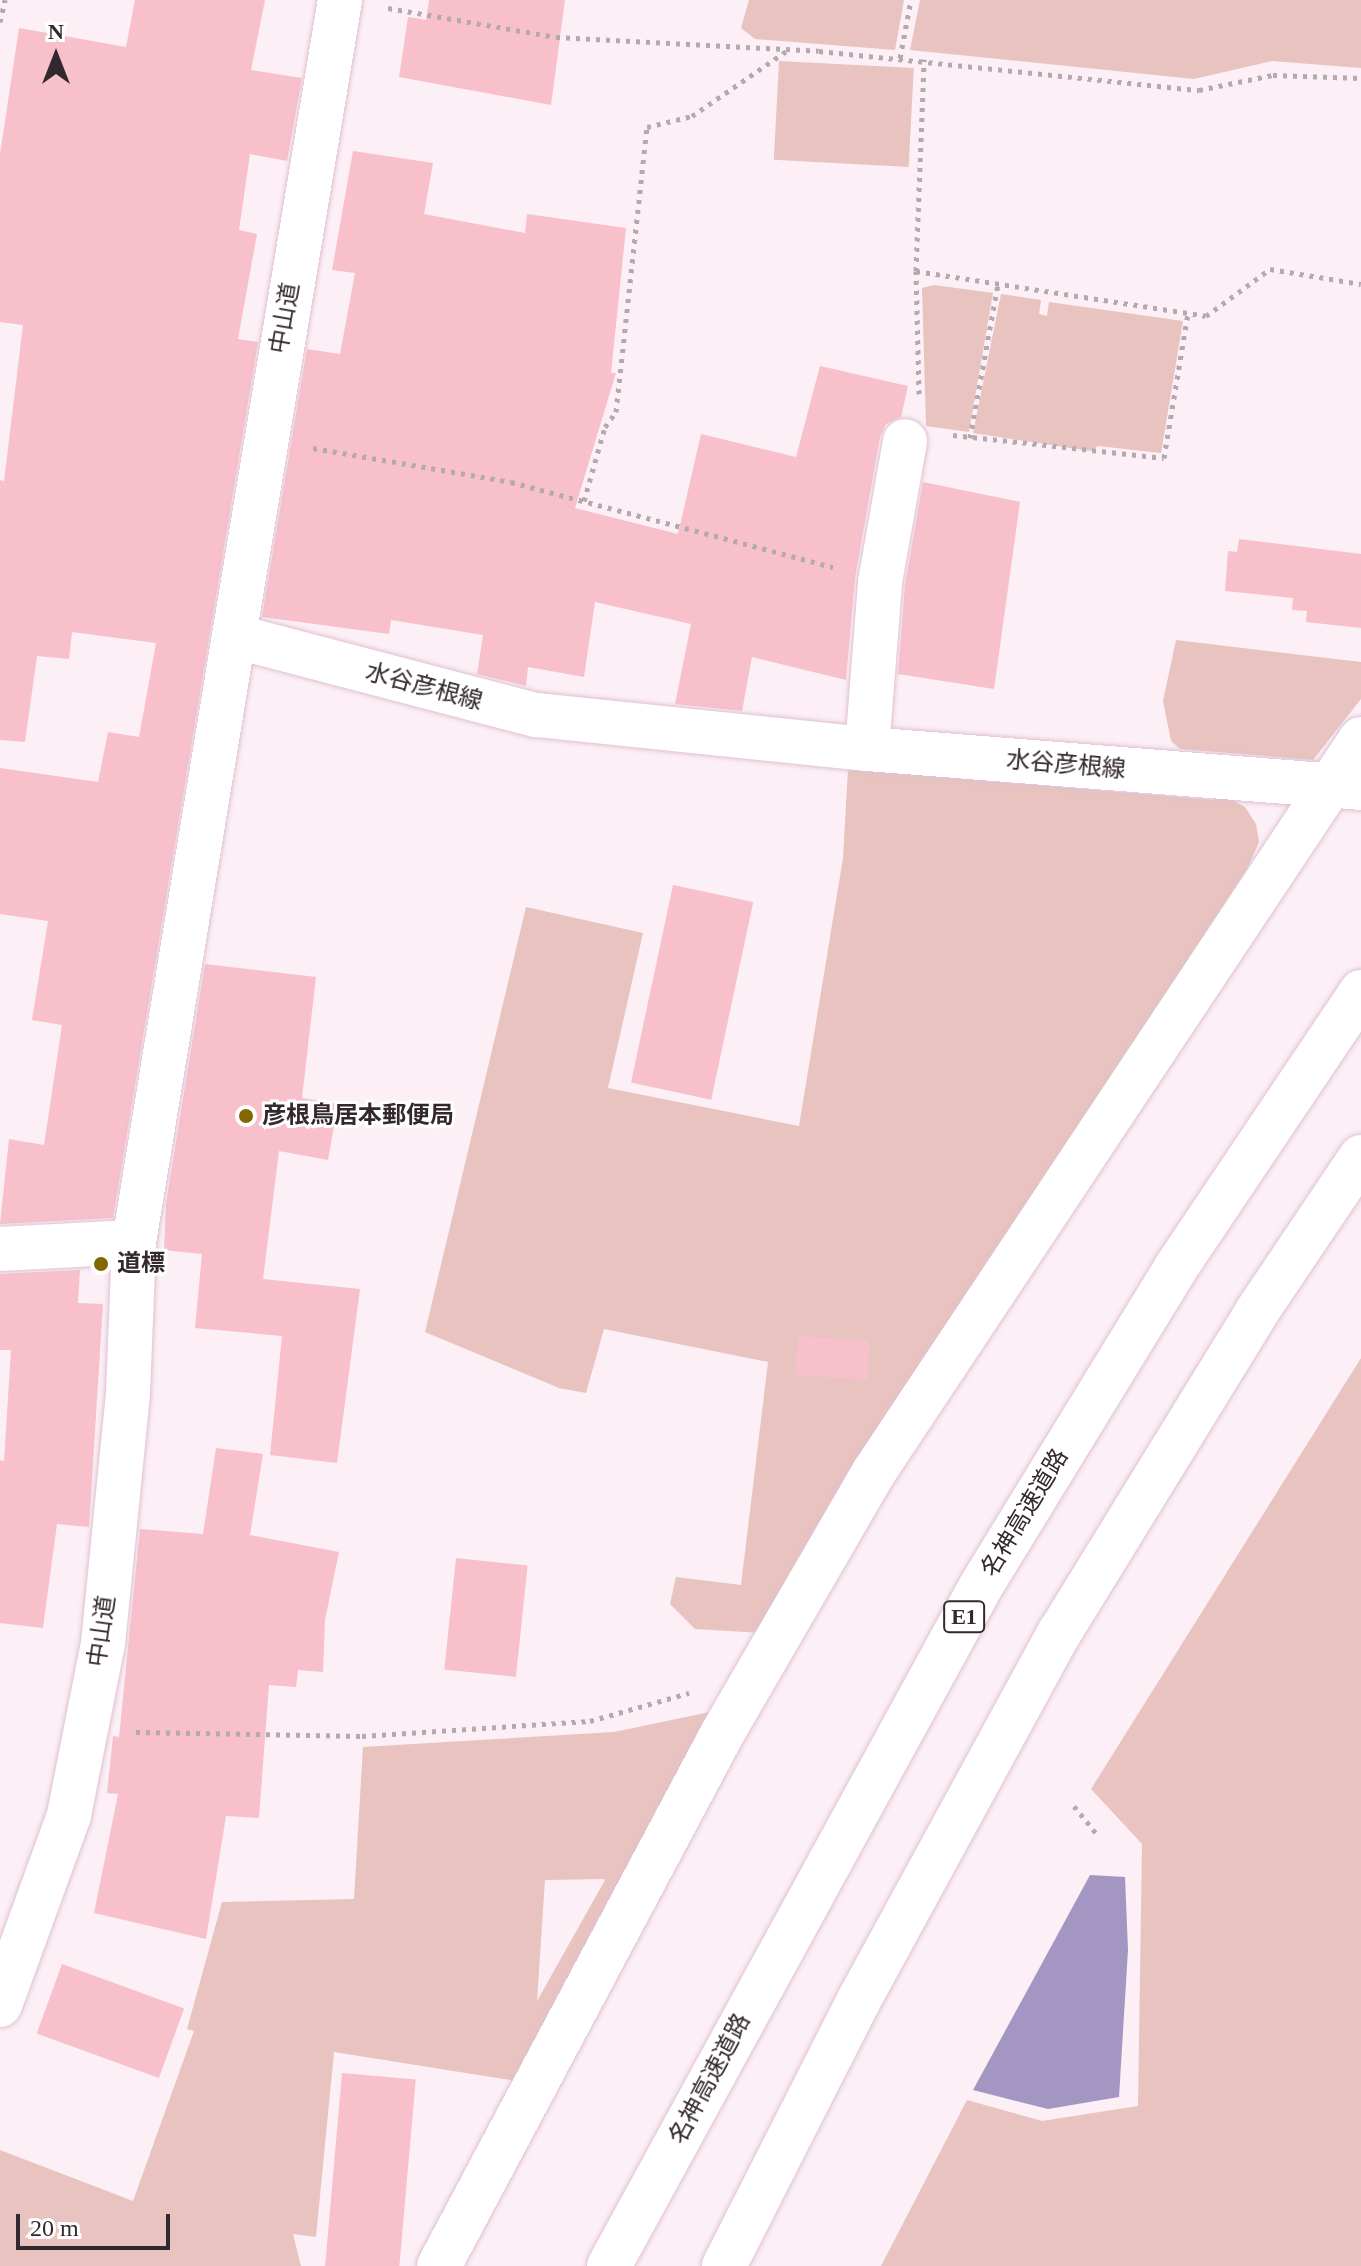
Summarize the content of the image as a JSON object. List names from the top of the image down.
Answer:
{
  "streets": {
    "main road": [
      "中山道",
      "水谷彦根線",
      "名神高速道路",
      "E1"
    ]
  },
  "crossings": [
    ["中山道", "水谷彦根線"]
  ],
  "places": ["彦根鳥居本郵便局", "道標"],
  "scale_bar": "20 m",
  "north": "top"
}
